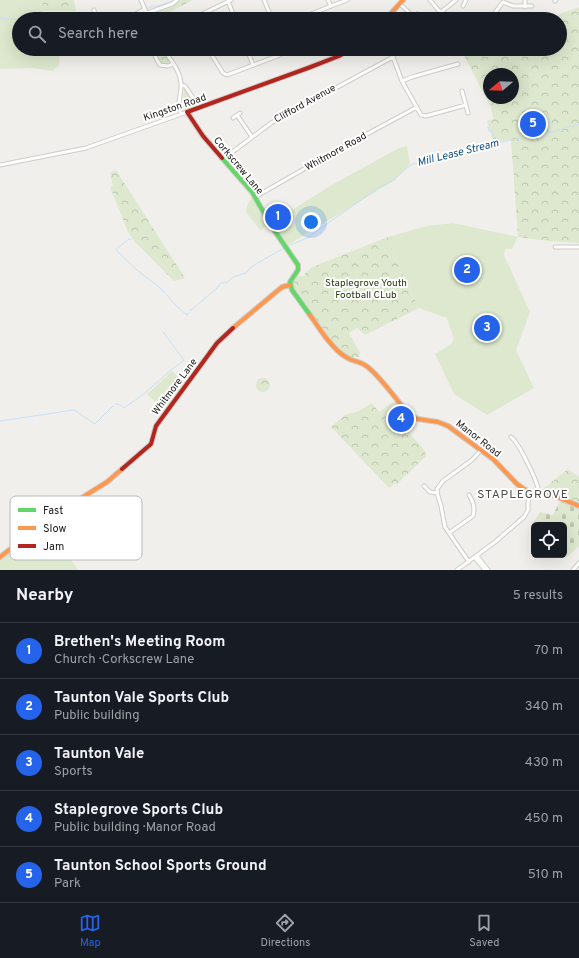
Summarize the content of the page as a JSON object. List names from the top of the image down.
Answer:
{
  "streets": {
    "street": [
      "Clifford Avenue",
      "Kingston Road",
      "Whitmore Road",
      "Corkscrew Lane",
      "Whitmore Lane",
      "Manor Road"
    ]
  },
  "crossings": [
    ["Clifford Avenue", "Corkscrew Lane"],
    ["Kingston Road", "Corkscrew Lane"],
    ["Whitmore Road", "Corkscrew Lane"],
    ["Corkscrew Lane", "Whitmore Lane"],
    ["Corkscrew Lane", "Manor Road"],
    ["Whitmore Lane", "Manor Road"]
  ],
  "districts": ["STAPLEGROVE"],
  "water": ["Mill Lease Stream"],
  "parks": ["Staplegrove Youth Football CLub"],
  "legend": ["Fast", "Slow", "Jam"],
  "north": "left",
  "page": {
    "search": "Search here",
    "pins": [
      "5",
      "1",
      "2",
      "3",
      "4"
    ],
    "heading": ["Nearby", "5 results"],
    "list": [
      {
        "mark": "1",
        "name": "Brethen's Meeting Room",
        "note": "Church · Corkscrew Lane",
        "value": "70 m"
      },
      {
        "mark": "2",
        "name": "Taunton Vale Sports Club",
        "note": "Public building",
        "value": "340 m"
      },
      {
        "mark": "3",
        "name": "Taunton Vale",
        "note": "Sports",
        "value": "430 m"
      },
      {
        "mark": "4",
        "name": "Staplegrove Sports Club",
        "note": "Public building · Manor Road",
        "value": "450 m"
      },
      {
        "mark": "5",
        "name": "Taunton School Sports Ground",
        "note": "Park",
        "value": "510 m"
      }
    ],
    "nav": ["Map", "Directions", "Saved"]
  }
}
